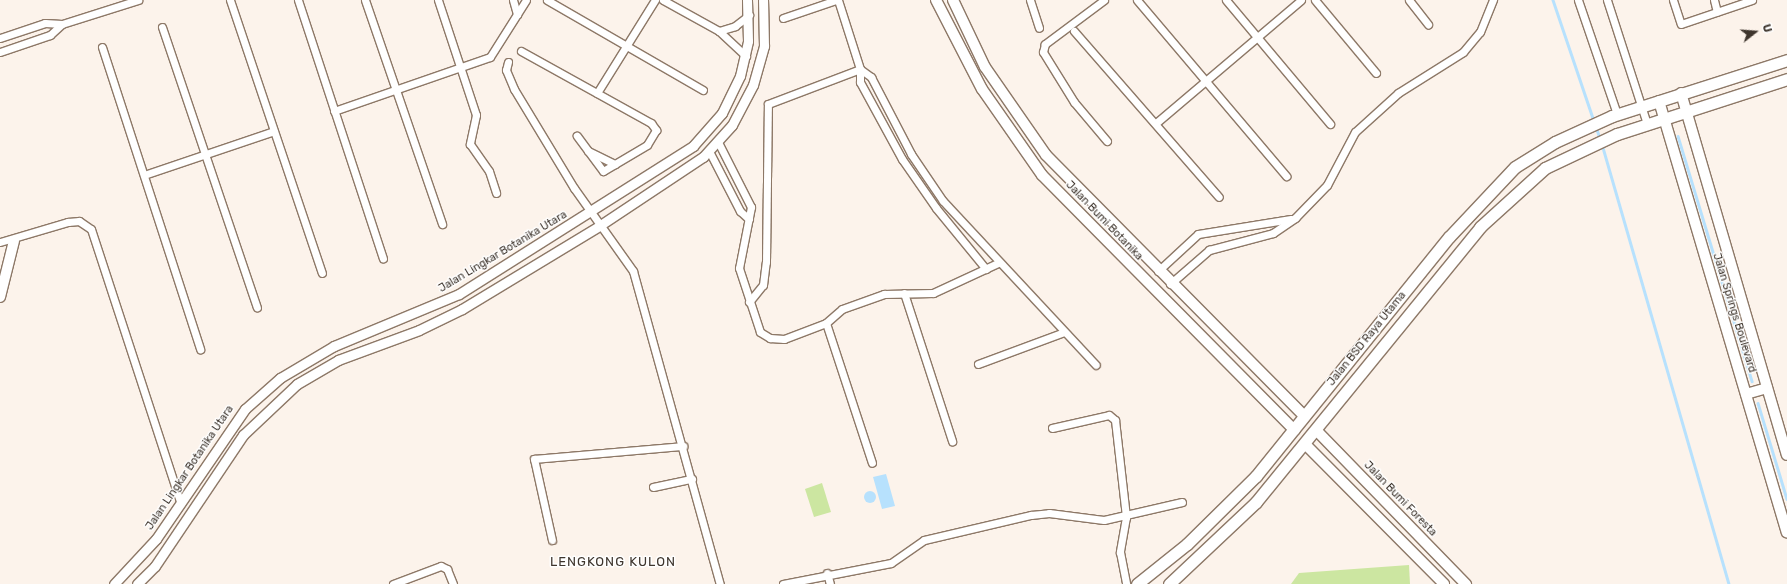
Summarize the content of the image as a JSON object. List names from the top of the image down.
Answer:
{
  "streets": {
    "main road": [
      "Jalan Bumi Botanika",
      "Jalan Springs Boulevard",
      "Jalan BSD Raya Utama",
      "Jalan Bumi Foresta"
    ],
    "street": ["Jalan Lingkar Botanika Utara"]
  },
  "crossings": [
    ["Jalan Bumi Botanika", "Jalan BSD Raya Utama"],
    ["Jalan Springs Boulevard", "Jalan BSD Raya Utama"],
    ["Jalan BSD Raya Utama", "Jalan Bumi Foresta"]
  ],
  "districts": ["LENGKONG KULON"],
  "north": "right"
}
